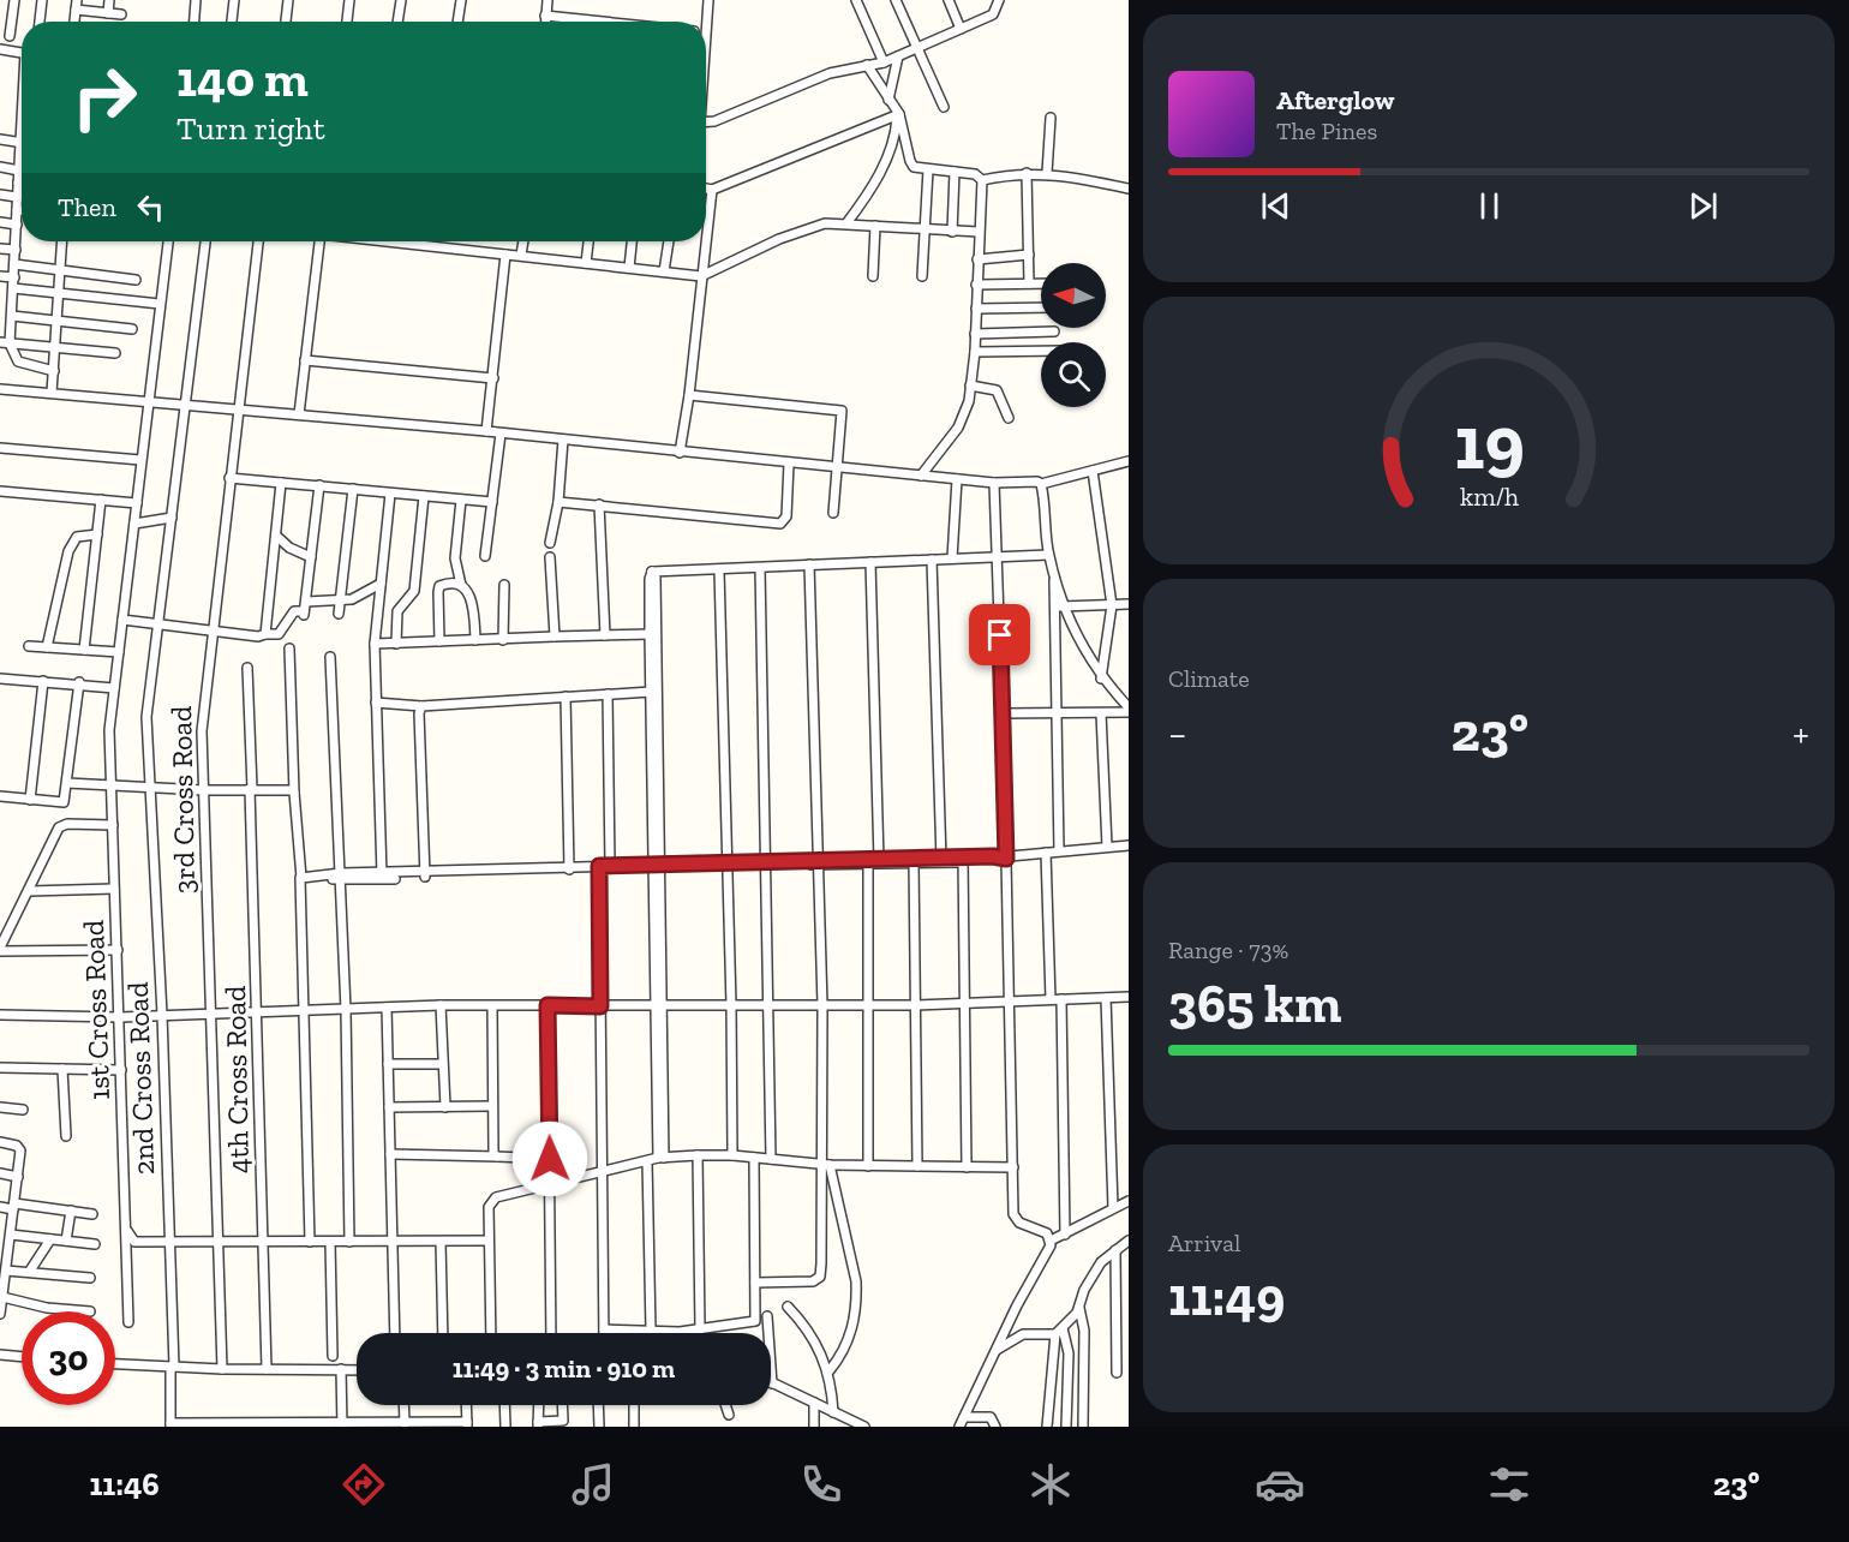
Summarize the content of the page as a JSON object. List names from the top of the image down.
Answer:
{
  "streets": {
    "street": [
      "3rd Cross Road",
      "1st Cross Road",
      "2nd Cross Road",
      "4th Cross Road"
    ]
  },
  "north": "left",
  "page": {
    "turn": ["140 m", "Turn right"],
    "song": ["Afterglow", "The Pines"],
    "then": "Then",
    "tile": [
      "Climate",
      ["Range · 73%", "365 km"],
      ["Arrival", "11:49"]
    ],
    "heat": ["−", "23°", "+"],
    "limit": "30",
    "trip": "11:49 · 3 min · 910 m",
    "tabs": ["11:46", "23°"],
    "gauge": ["19", "km/h"]
  }
}
